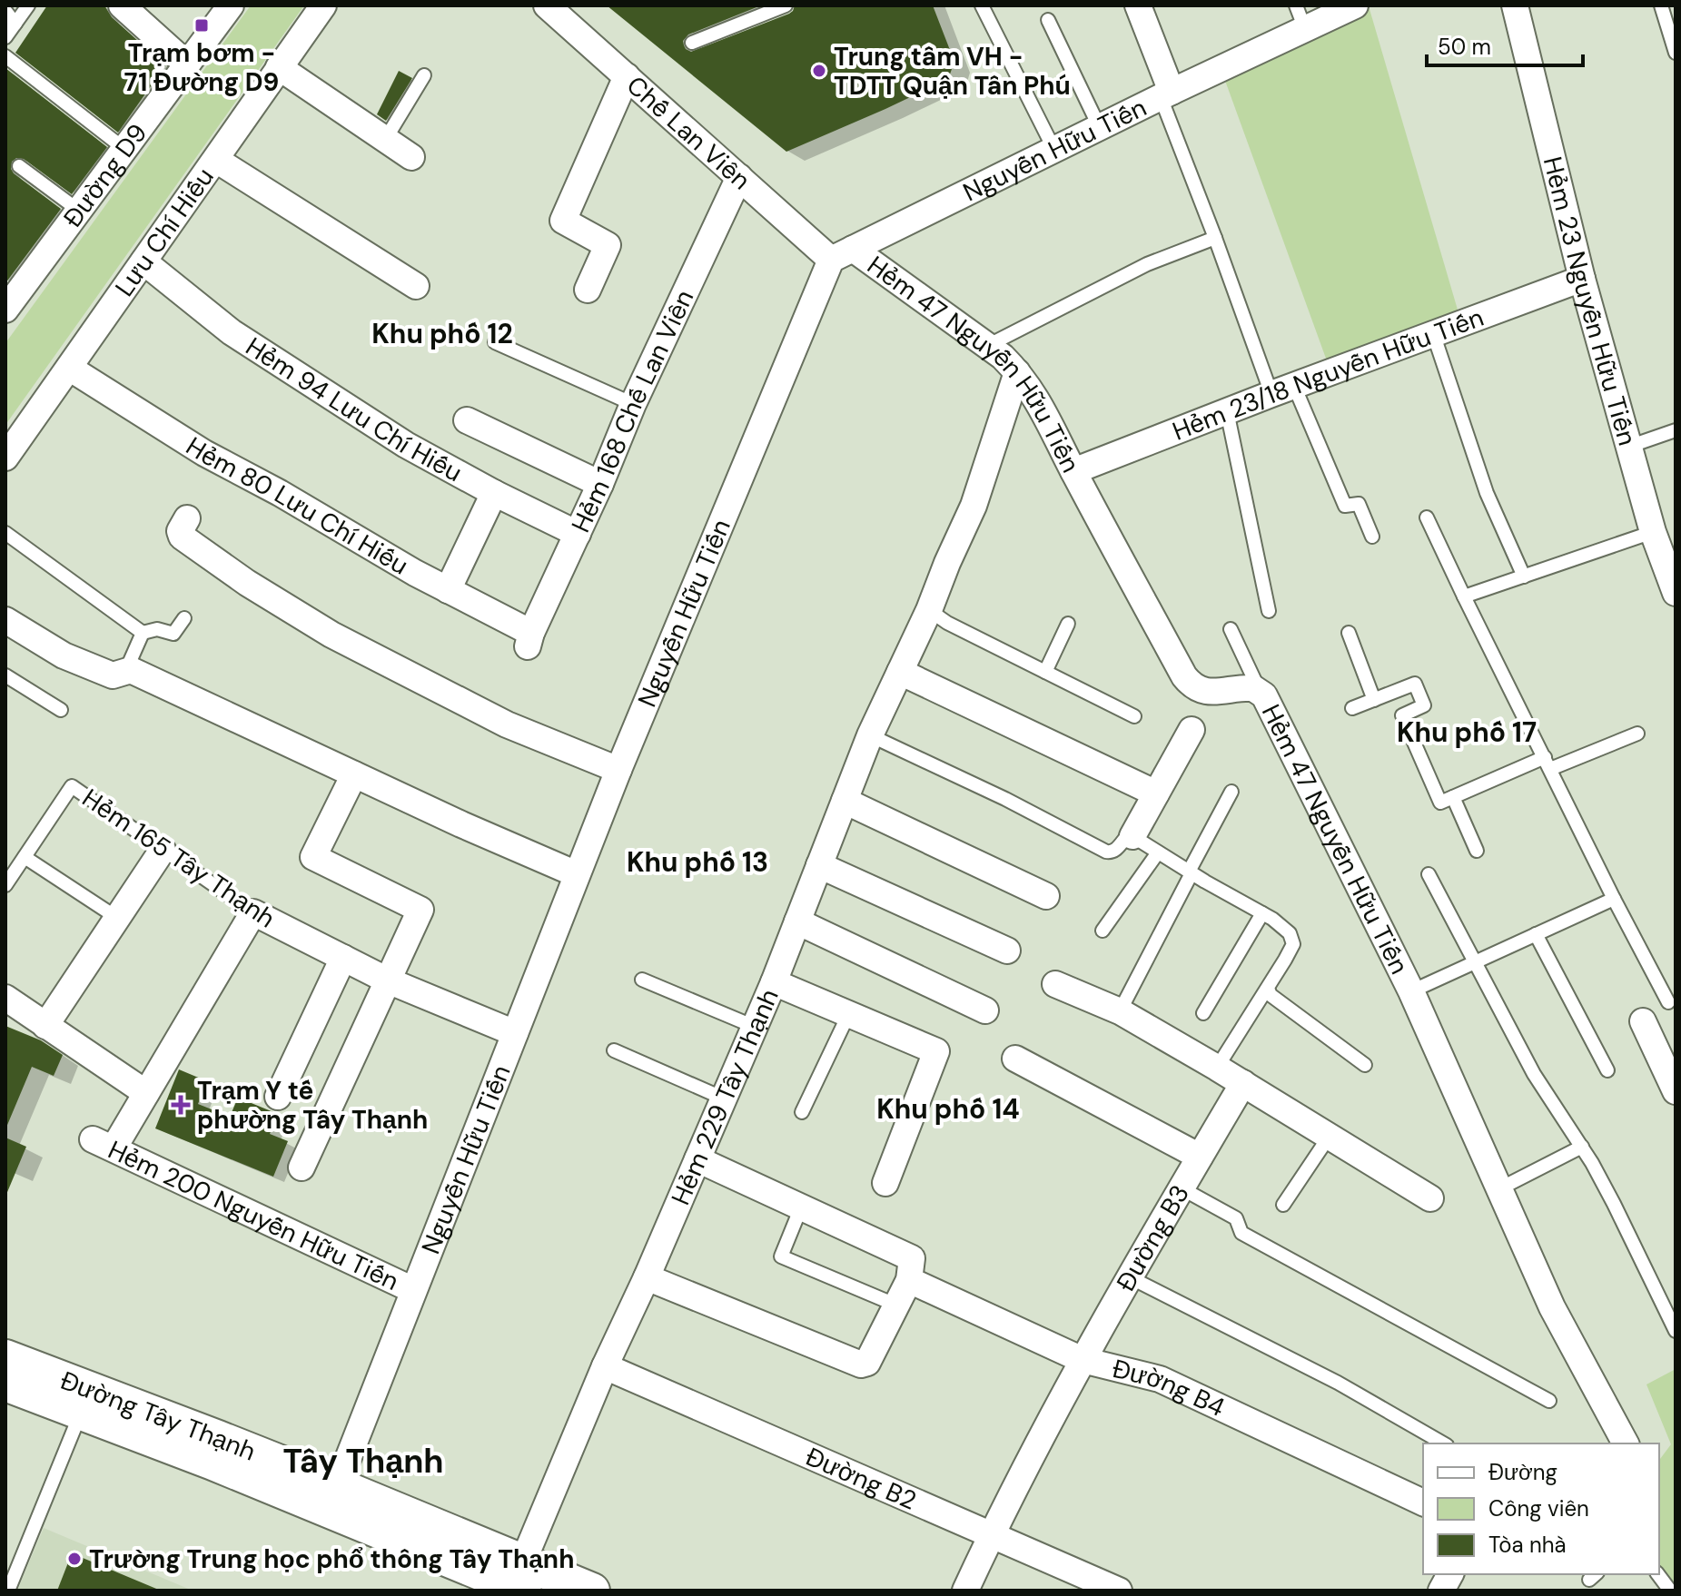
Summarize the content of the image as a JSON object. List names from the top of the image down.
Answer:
{
  "streets": {
    "street": [
      "Chế Lan Viên",
      "Nguyễn Hữu Tiến",
      "Đường D9",
      "Lưu Chí Hiếu",
      "Hẻm 23 Nguyễn Hữu Tiến",
      "Hẻm 47 Nguyễn Hữu Tiến",
      "Hẻm 23/18 Nguyễn Hữu Tiến",
      "Hẻm 94 Lưu Chí Hiếu",
      "Hẻm 168 Chế Lan Viên",
      "Hẻm 80 Lưu Chí Hiếu",
      "Hẻm 165 Tây Thạnh",
      "Hẻm 229 Tây Thạnh",
      "Hẻm 200 Nguyễn Hữu Tiến",
      "Đường B3",
      "Đường B4",
      "Đường Tây Thạnh",
      "Đường B2"
    ]
  },
  "crossings": [
    ["Chế Lan Viên", "Nguyễn Hữu Tiến"],
    ["Chế Lan Viên", "Hẻm 47 Nguyễn Hữu Tiến"],
    ["Chế Lan Viên", "Hẻm 168 Chế Lan Viên"],
    ["Nguyễn Hữu Tiến", "Hẻm 47 Nguyễn Hữu Tiến"],
    ["Nguyễn Hữu Tiến", "Hẻm 165 Tây Thạnh"],
    ["Nguyễn Hữu Tiến", "Hẻm 200 Nguyễn Hữu Tiến"],
    ["Nguyễn Hữu Tiến", "Đường Tây Thạnh"],
    ["Lưu Chí Hiếu", "Hẻm 94 Lưu Chí Hiếu"],
    ["Lưu Chí Hiếu", "Hẻm 80 Lưu Chí Hiếu"],
    ["Hẻm 23 Nguyễn Hữu Tiến", "Hẻm 23/18 Nguyễn Hữu Tiến"],
    ["Hẻm 47 Nguyễn Hữu Tiến", "Hẻm 23/18 Nguyễn Hữu Tiến"],
    ["Hẻm 47 Nguyễn Hữu Tiến", "Hẻm 229 Tây Thạnh"],
    ["Hẻm 94 Lưu Chí Hiếu", "Hẻm 168 Chế Lan Viên"],
    ["Hẻm 168 Chế Lan Viên", "Hẻm 80 Lưu Chí Hiếu"],
    ["Hẻm 229 Tây Thạnh", "Đường Tây Thạnh"],
    ["Hẻm 229 Tây Thạnh", "Đường B2"],
    ["Đường B3", "Đường B4"],
    ["Đường B3", "Đường B2"]
  ],
  "districts": [
    "Khu phố 12",
    "Khu phố 17",
    "Khu phố 13",
    "Khu phố 14",
    "Tây Thạnh"
  ],
  "places": {
    "transit": ["Trạm bơm - 71 Đường D9"],
    "other": ["Trung tâm VH - TDTT Quận Tân Phú", "Trường Trung học phổ thông Tây Thạnh"],
    "health": ["Trạm Y tế phường Tây Thạnh"]
  },
  "legend": ["Đường", "Công viên", "Tòa nhà"],
  "scale_bar": "50 m"
}
